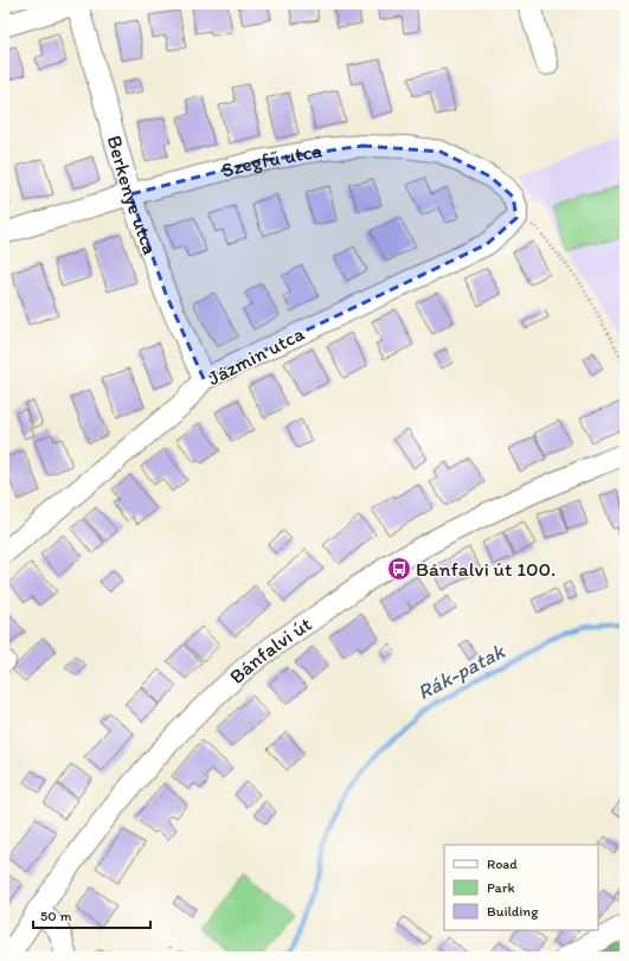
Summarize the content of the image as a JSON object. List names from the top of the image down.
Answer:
{
  "streets": {
    "street": [
      "Szegfű utca",
      "Berkenye utca",
      "Jázmin utca",
      "Bánfalvi út"
    ]
  },
  "crossings": [
    ["Szegfű utca", "Berkenye utca"],
    ["Szegfű utca", "Jázmin utca"],
    ["Berkenye utca", "Jázmin utca"]
  ],
  "water": ["Rák-patak"],
  "places": {
    "bus stop": ["Bánfalvi út 100."]
  },
  "legend": ["Road", "Park", "Building"],
  "scale_bar": "50 m"
}
